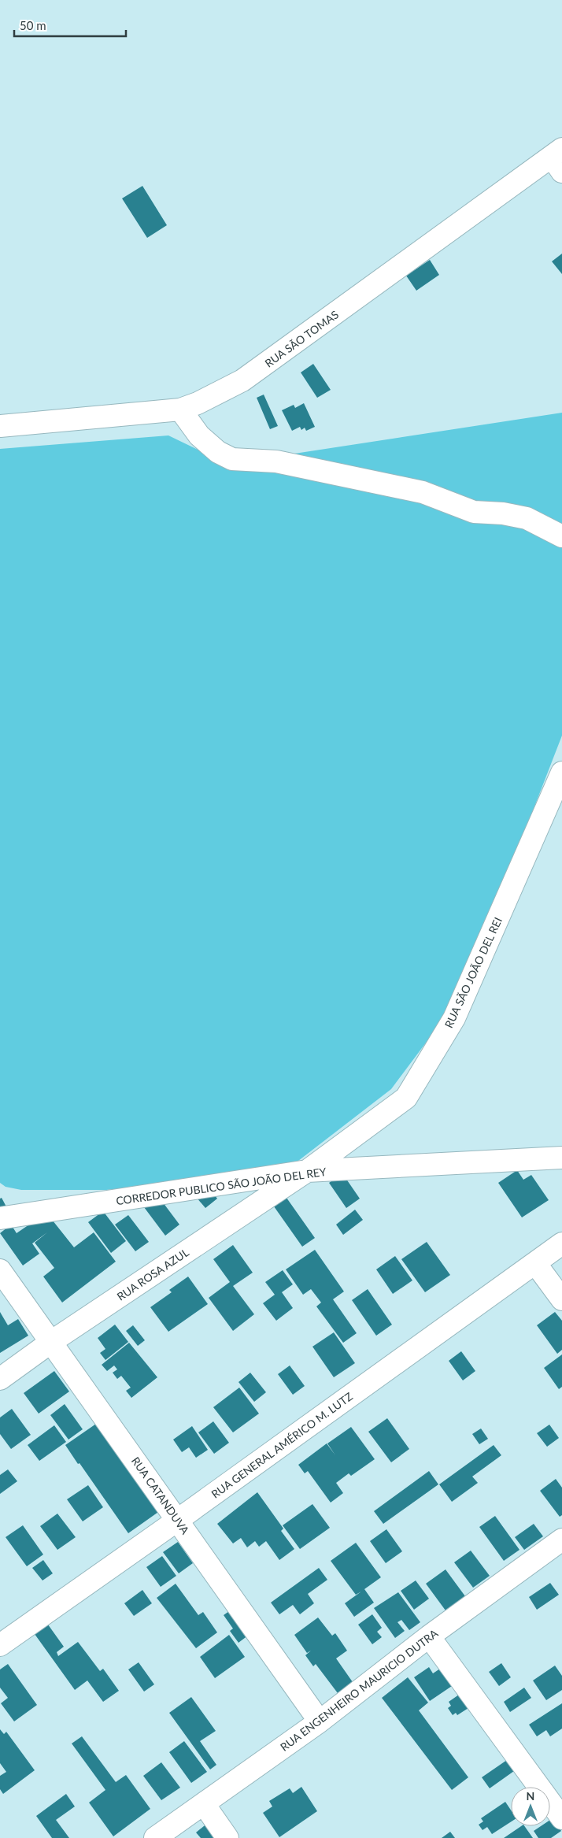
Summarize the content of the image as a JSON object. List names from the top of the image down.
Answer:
{
  "streets": {
    "street": [
      "RUA SÃO TOMAS",
      "RUA SÃO JOÃO DEL REI",
      "CORREDOR PUBLICO SÃO JOÃO DEL REY",
      "RUA ROSA AZUL",
      "RUA GENERAL AMÉRICO M. LUTZ",
      "RUA CATANDUVA",
      "RUA ENGENHEIRO MAURICIO DUTRA"
    ]
  },
  "crossings": [
    ["RUA SÃO JOÃO DEL REI", "CORREDOR PUBLICO SÃO JOÃO DEL REY"],
    ["RUA SÃO JOÃO DEL REI", "RUA ROSA AZUL"],
    ["CORREDOR PUBLICO SÃO JOÃO DEL REY", "RUA ROSA AZUL"],
    ["RUA ROSA AZUL", "RUA CATANDUVA"],
    ["RUA GENERAL AMÉRICO M. LUTZ", "RUA CATANDUVA"],
    ["RUA CATANDUVA", "RUA ENGENHEIRO MAURICIO DUTRA"]
  ],
  "scale_bar": "50 m",
  "north": "top"
}
